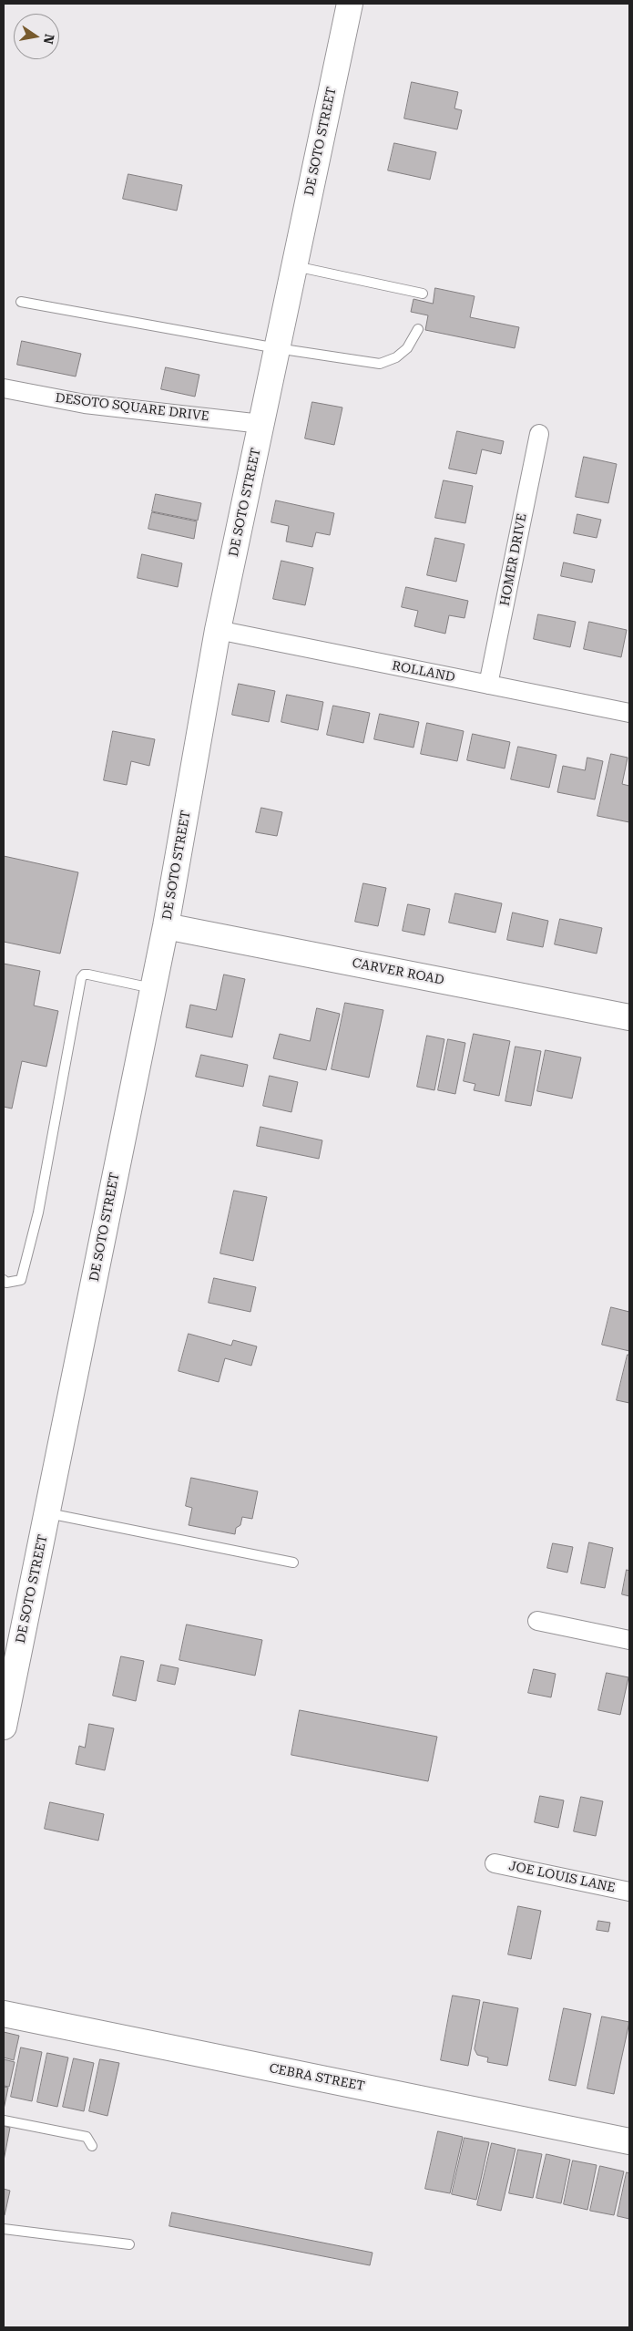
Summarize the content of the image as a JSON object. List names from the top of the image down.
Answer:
{
  "streets": {
    "street": [
      "DE SOTO STREET",
      "DESOTO SQUARE DRIVE",
      "HOMER DRIVE",
      "ROLLAND",
      "CARVER ROAD",
      "JOE LOUIS LANE",
      "CEBRA STREET"
    ]
  },
  "crossings": [
    ["DE SOTO STREET", "DESOTO SQUARE DRIVE"],
    ["DE SOTO STREET", "ROLLAND"],
    ["DE SOTO STREET", "CARVER ROAD"],
    ["HOMER DRIVE", "ROLLAND"]
  ],
  "north": "right"
}
